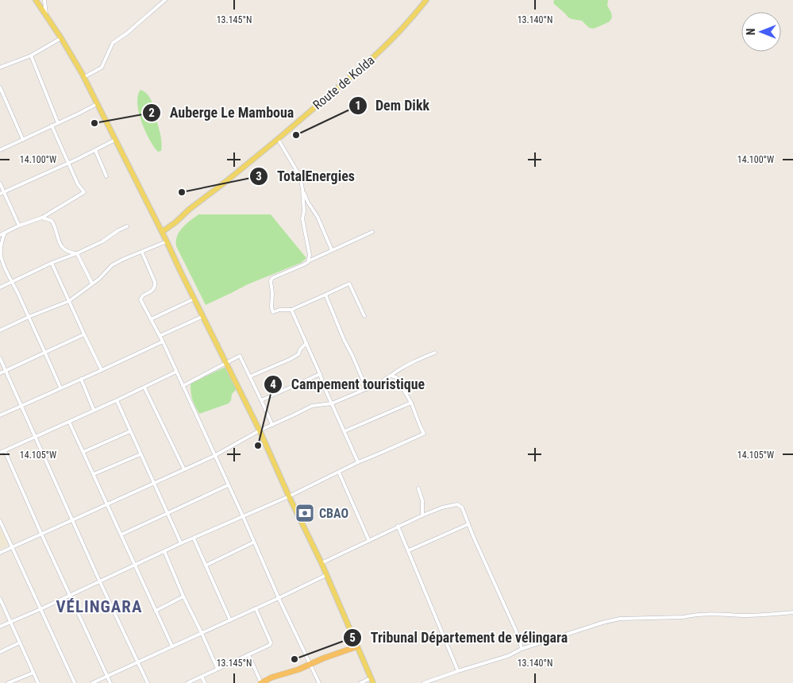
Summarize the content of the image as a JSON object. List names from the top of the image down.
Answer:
{
  "streets": {
    "main road": ["Route de Kolda"]
  },
  "districts": ["VÉLINGARA"],
  "places": {
    "other": [
      "Auberge Le Mamboua",
      "Dem Dikk",
      "TotalEnergies",
      "Campement touristique",
      "Tribunal Département de vélingara"
    ],
    "bank": ["CBAO"]
  },
  "north": "left",
  "coordinates": [
    "13.145°N",
    "13.140°N",
    "14.100°W",
    "14.105°W"
  ]
}
